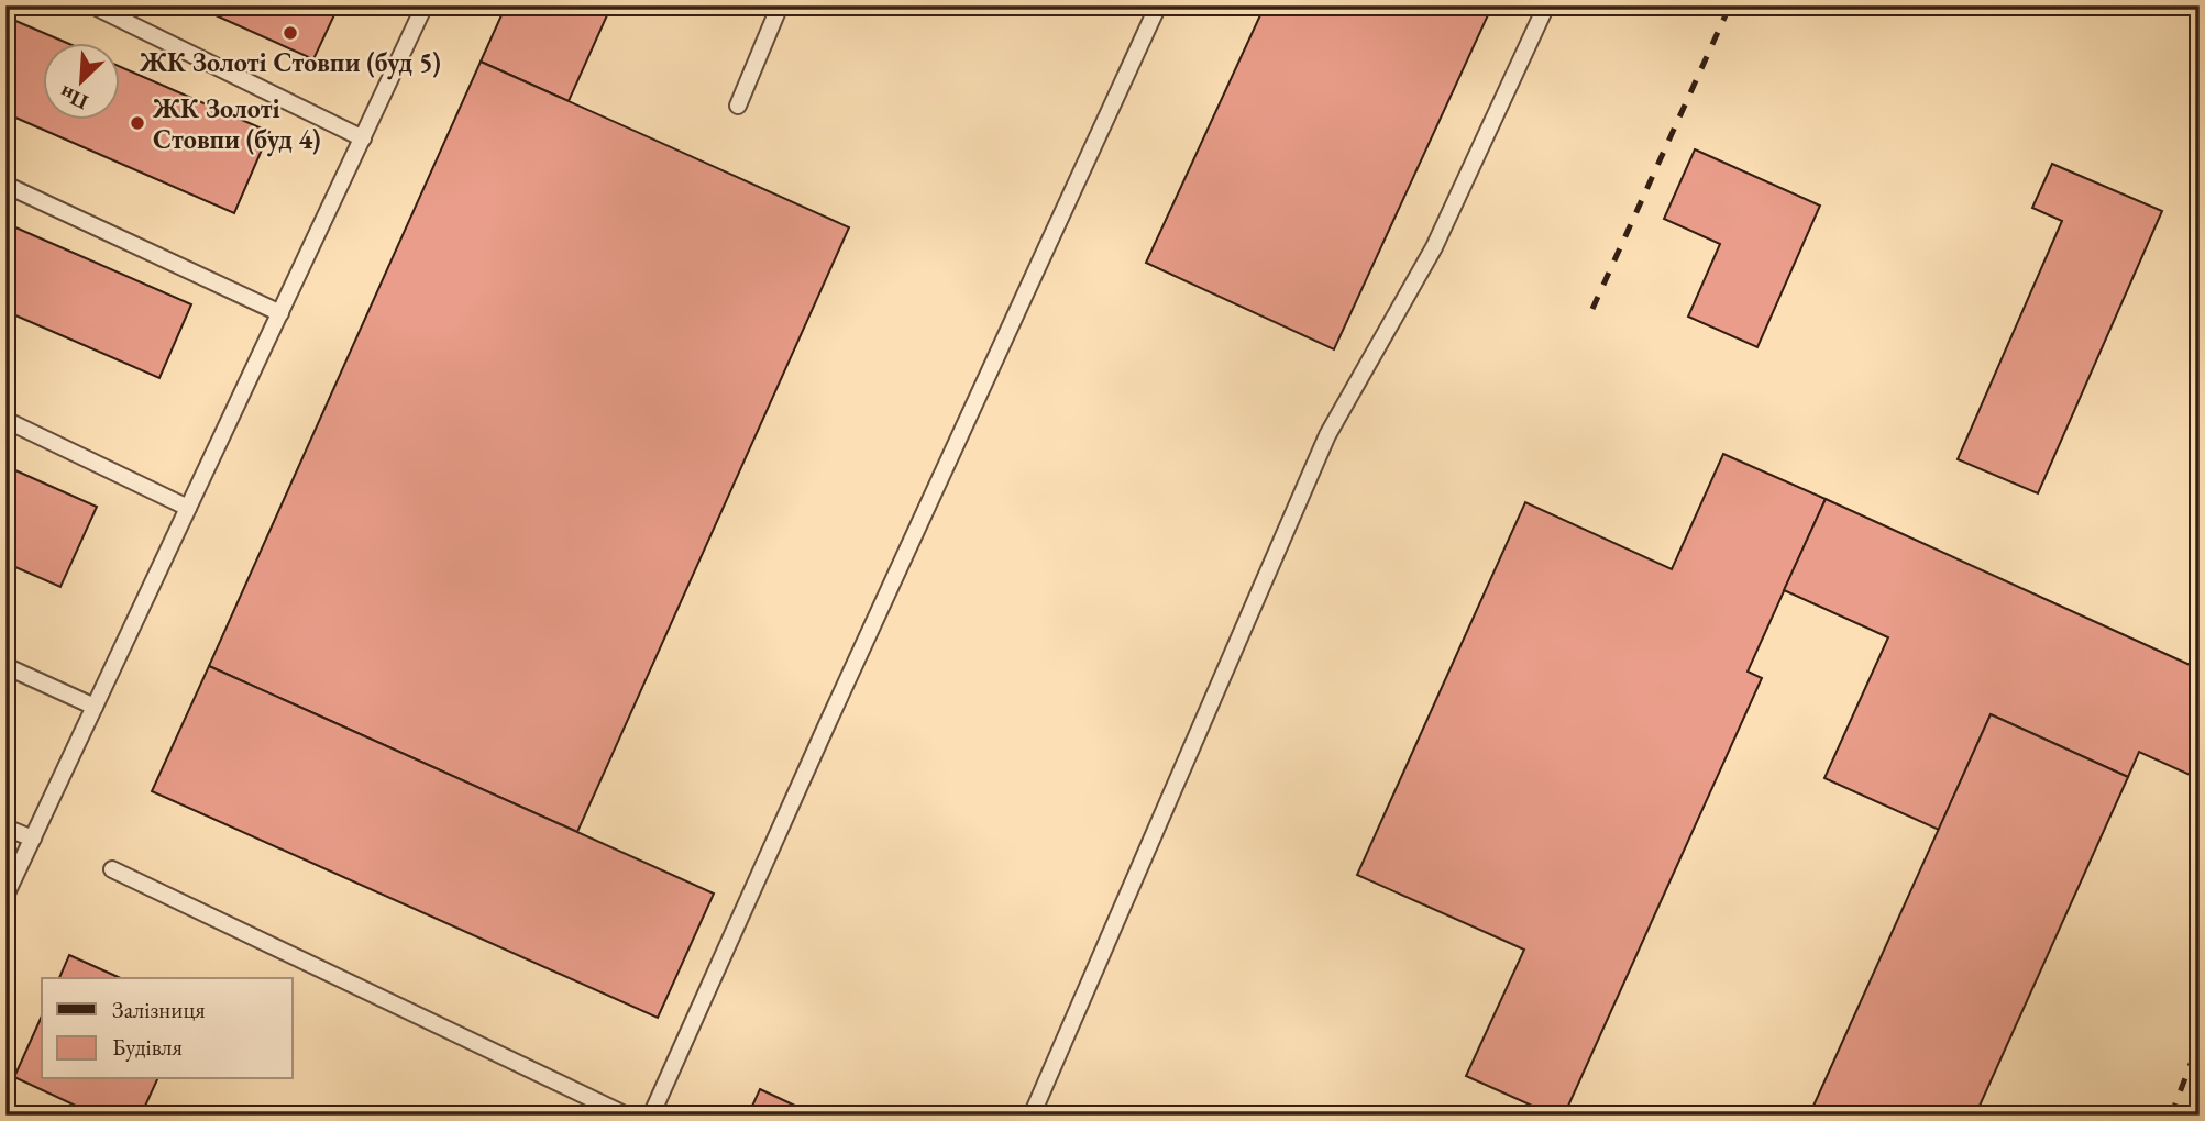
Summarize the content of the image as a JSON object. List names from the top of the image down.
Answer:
{
  "places": ["ЖК Золоті Стовпи (буд 5)", "ЖК Золоті Стовпи (буд 4)"],
  "legend": ["Залізниця", "Будівля"],
  "north": "bottom left"
}
